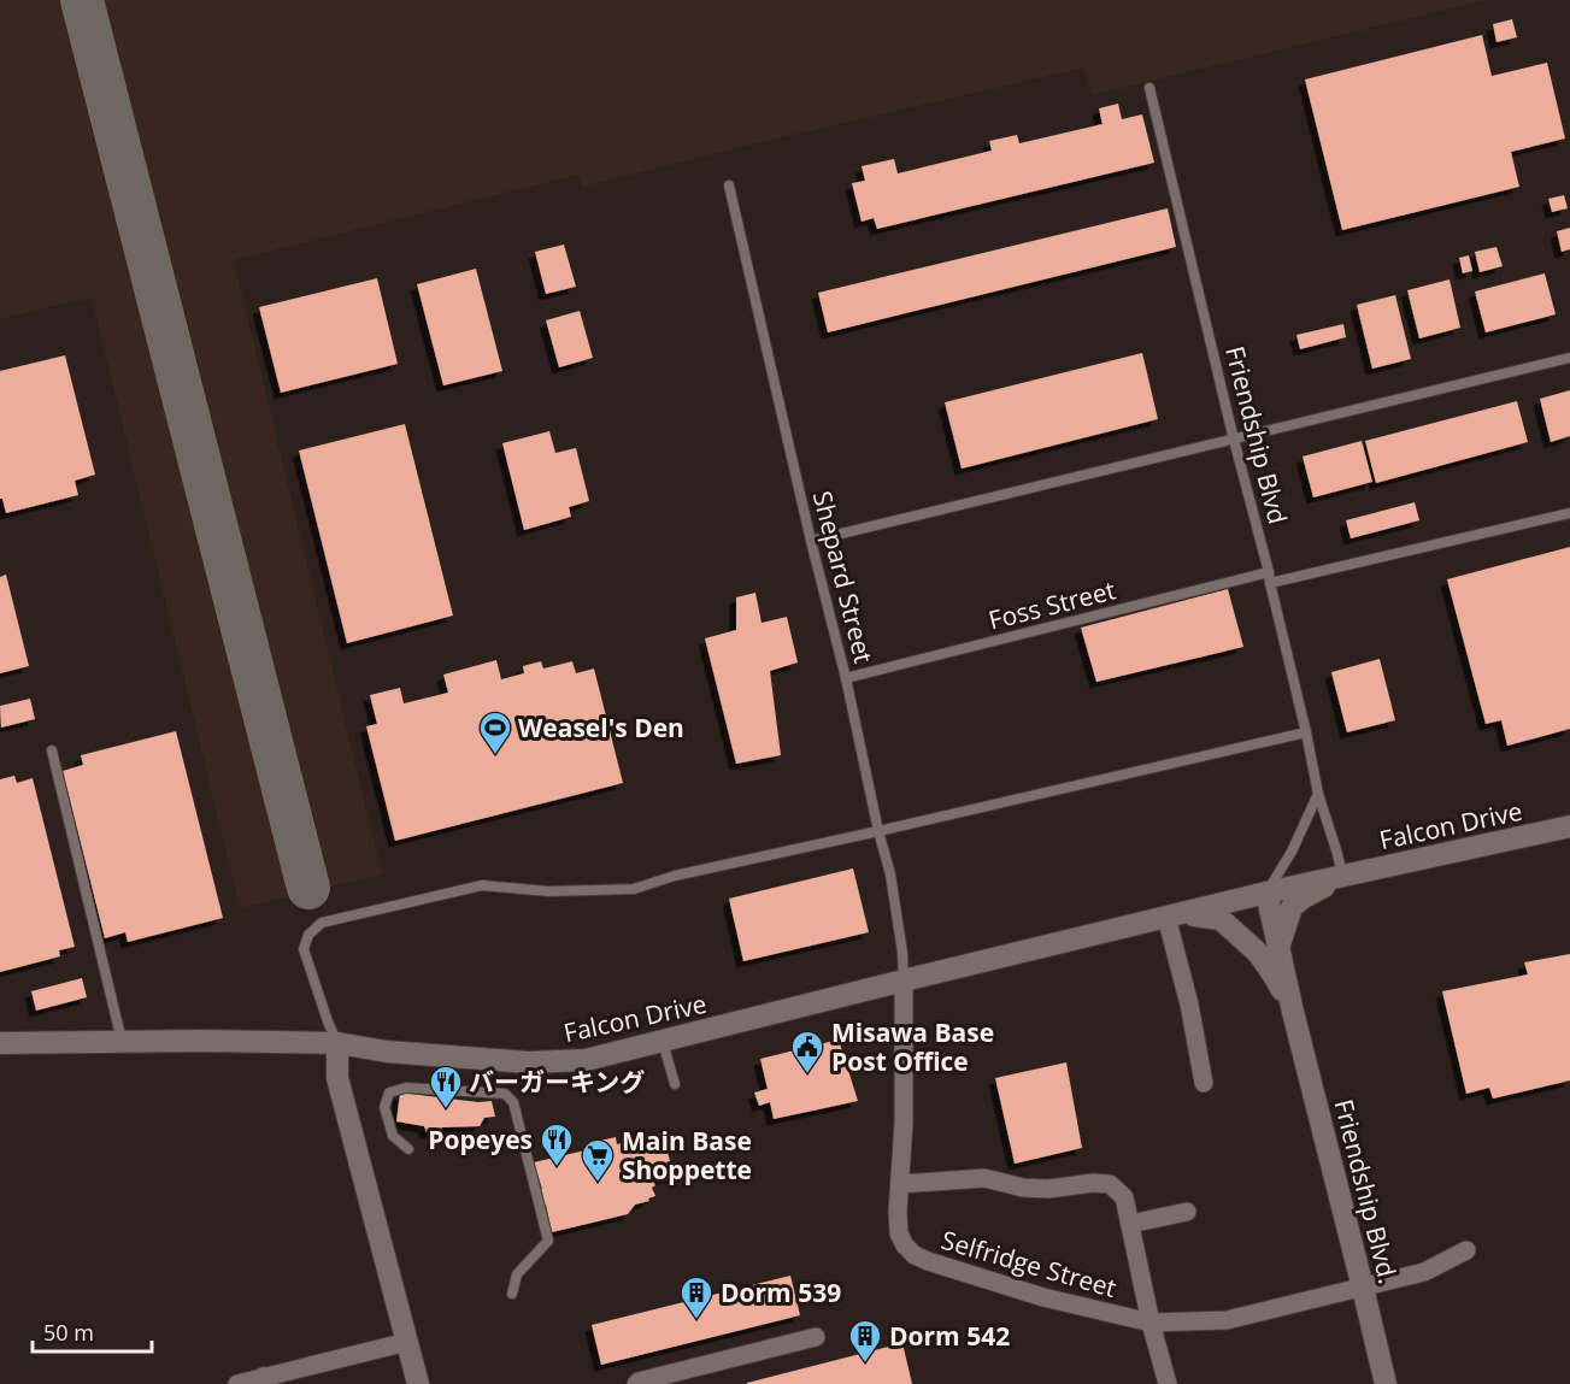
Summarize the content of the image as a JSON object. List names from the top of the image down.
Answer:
{
  "streets": {
    "street": ["Falcon Drive", "Friendship Blvd.", "Selfridge Street"],
    "lane": ["Friendship Blvd", "Shepard Street", "Foss Street"]
  },
  "crossings": [
    ["Friendship Blvd", "Foss Street"],
    ["Friendship Blvd", "Falcon Drive"],
    ["Friendship Blvd", "Friendship Blvd."],
    ["Shepard Street", "Foss Street"],
    ["Shepard Street", "Falcon Drive"],
    ["Shepard Street", "Selfridge Street"],
    ["Falcon Drive", "Friendship Blvd."],
    ["Falcon Drive", "Selfridge Street"],
    ["Friendship Blvd.", "Selfridge Street"]
  ],
  "places": {
    "sports": ["Weasel's Den"],
    "public building": ["Misawa Base Post Office"],
    "restaurant": ["バーガーキング", "Popeyes"],
    "supermarket": ["Main Base Shoppette"],
    "building": ["Dorm 539", "Dorm 542"]
  },
  "scale_bar": "50 m"
}
